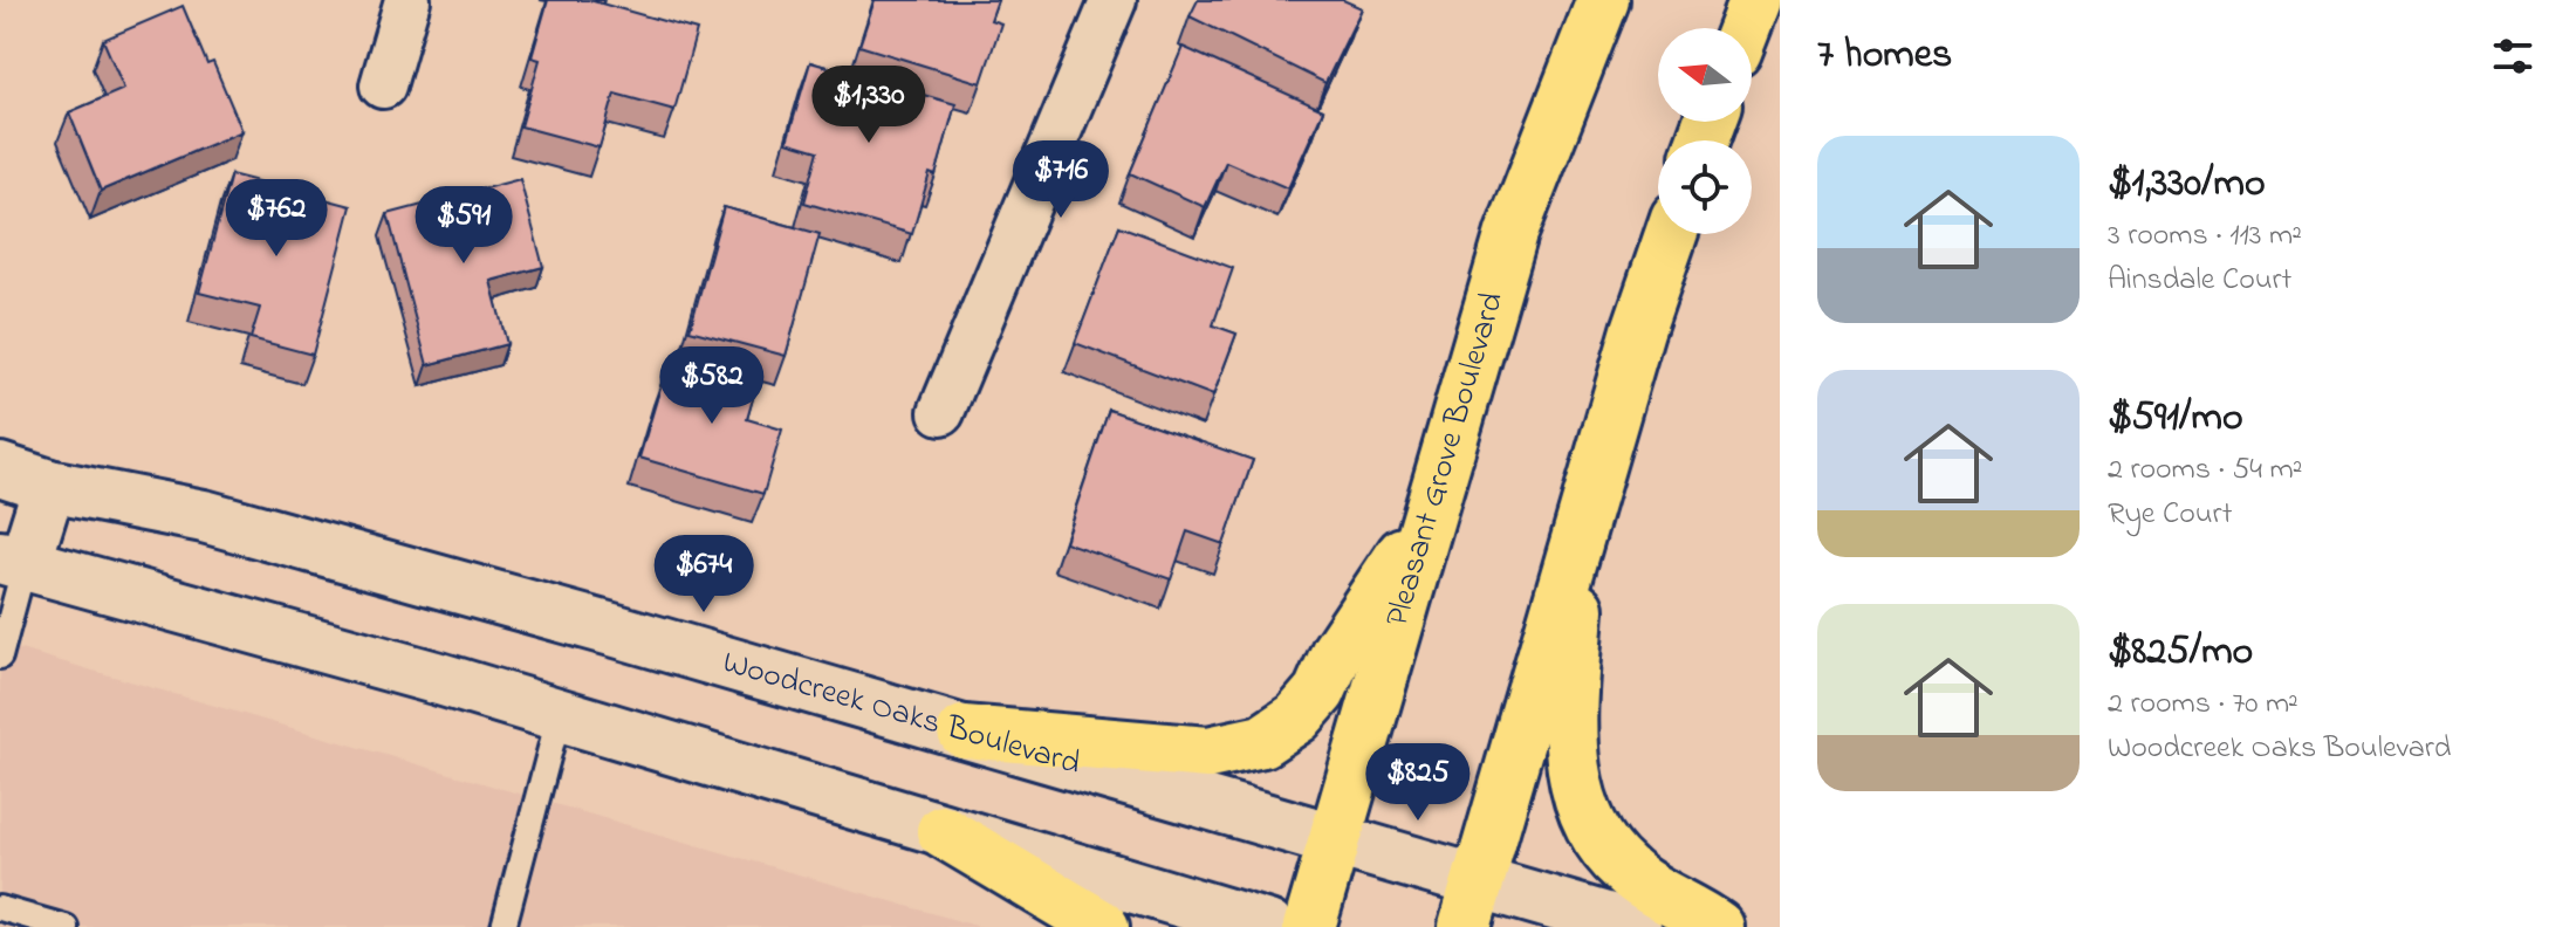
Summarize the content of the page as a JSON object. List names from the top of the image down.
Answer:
{
  "streets": {
    "main road": ["Pleasant Grove Boulevard", "Woodcreek Oaks Boulevard"]
  },
  "crossings": [
    ["Pleasant Grove Boulevard", "Woodcreek Oaks Boulevard"]
  ],
  "north": "left",
  "page": {
    "heading": "7 homes",
    "price": [
      "$1,330",
      "$716",
      "$762",
      "$591",
      "$582",
      "$674",
      "$825"
    ],
    "list": [
      {
        "name": "$1,330/mo",
        "note": "3 rooms · 113 m² · Ainsdale Court"
      },
      {
        "name": "$591/mo",
        "note": "2 rooms · 54 m² · Rye Court"
      },
      {
        "name": "$825/mo",
        "note": "2 rooms · 70 m² · Woodcreek Oaks Boulevard"
      }
    ]
  }
}
